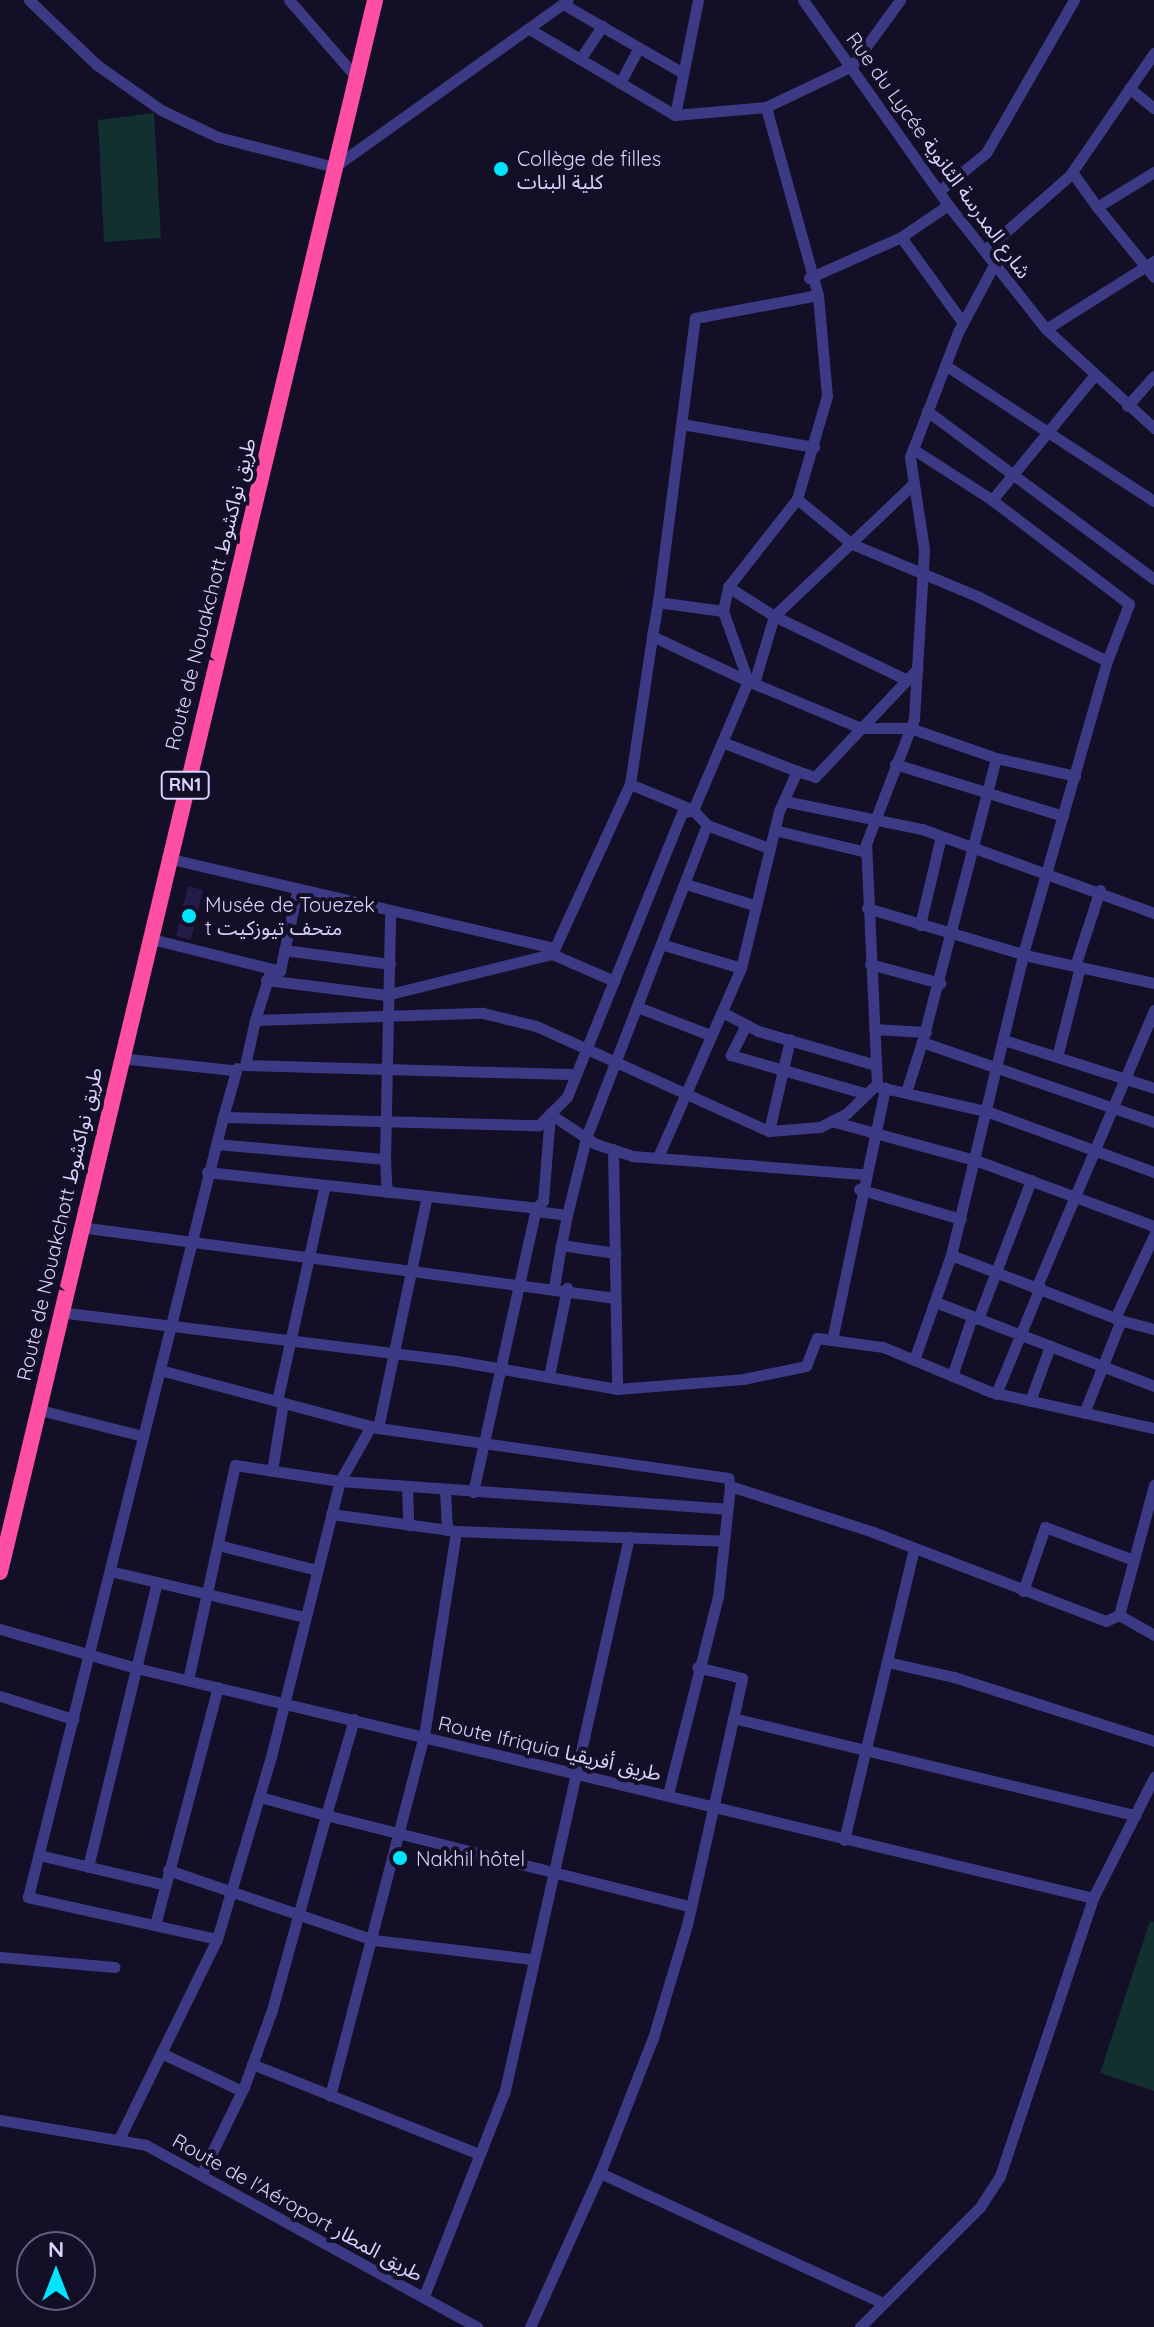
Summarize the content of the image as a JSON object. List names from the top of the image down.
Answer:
{
  "streets": {
    "highway": ["Route de Nouakchott طريق نواكشوط", "RN1"],
    "street": ["Rue du Lycée شارع المدرسة الثانوية", "Route Ifriquia طريق أفريقيا", "Route de l'Aéroport طريق المطار"]
  },
  "places": ["Collège de filles كلية البنات", "Musée de Touezek t متحف تيوزكيت", "Nakhil hôtel"],
  "north": "top"
}
